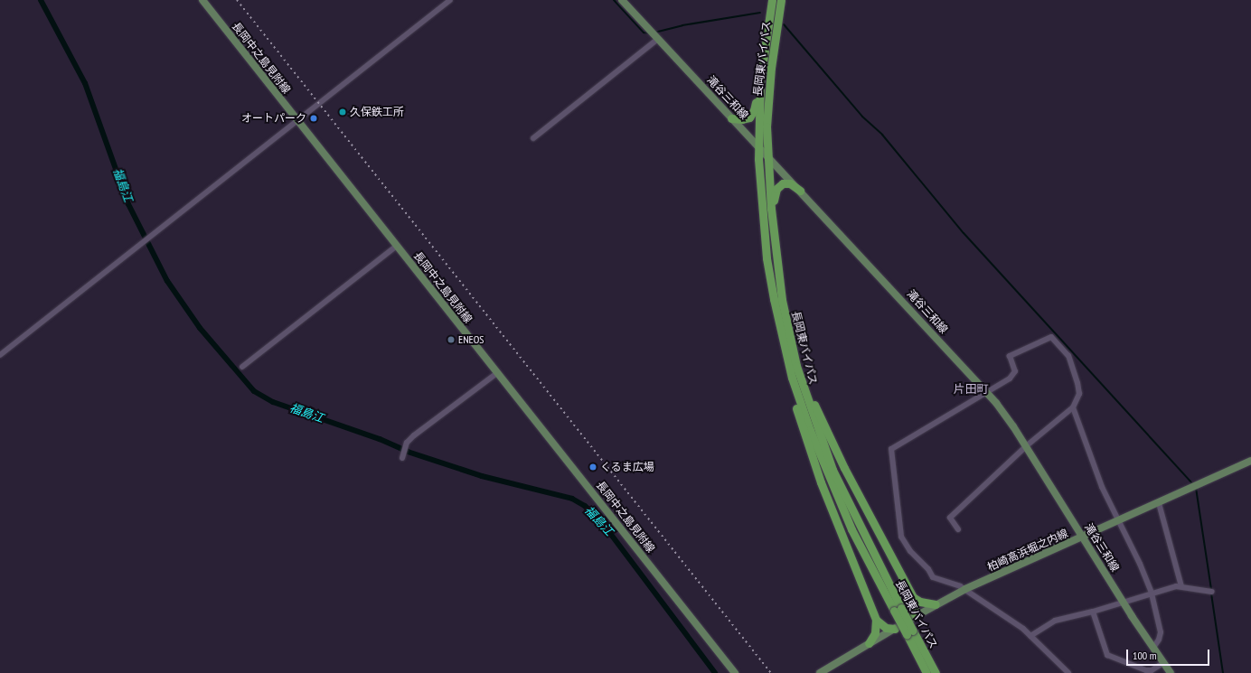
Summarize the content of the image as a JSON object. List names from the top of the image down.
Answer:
{
  "streets": {
    "highway": ["長岡東バイパス"],
    "main road": ["長岡中之島見附線", "滝谷三和線", "柏崎高浜堀之内線"]
  },
  "crossings": [
    ["長岡東バイパス", "滝谷三和線"],
    ["滝谷三和線", "柏崎高浜堀之内線"]
  ],
  "districts": ["片田町"],
  "water": ["福島江"],
  "places": [
    "久保鉄工所",
    "オートパーク",
    "ENEOS",
    "くるま広場"
  ],
  "scale_bar": "100 m"
}
